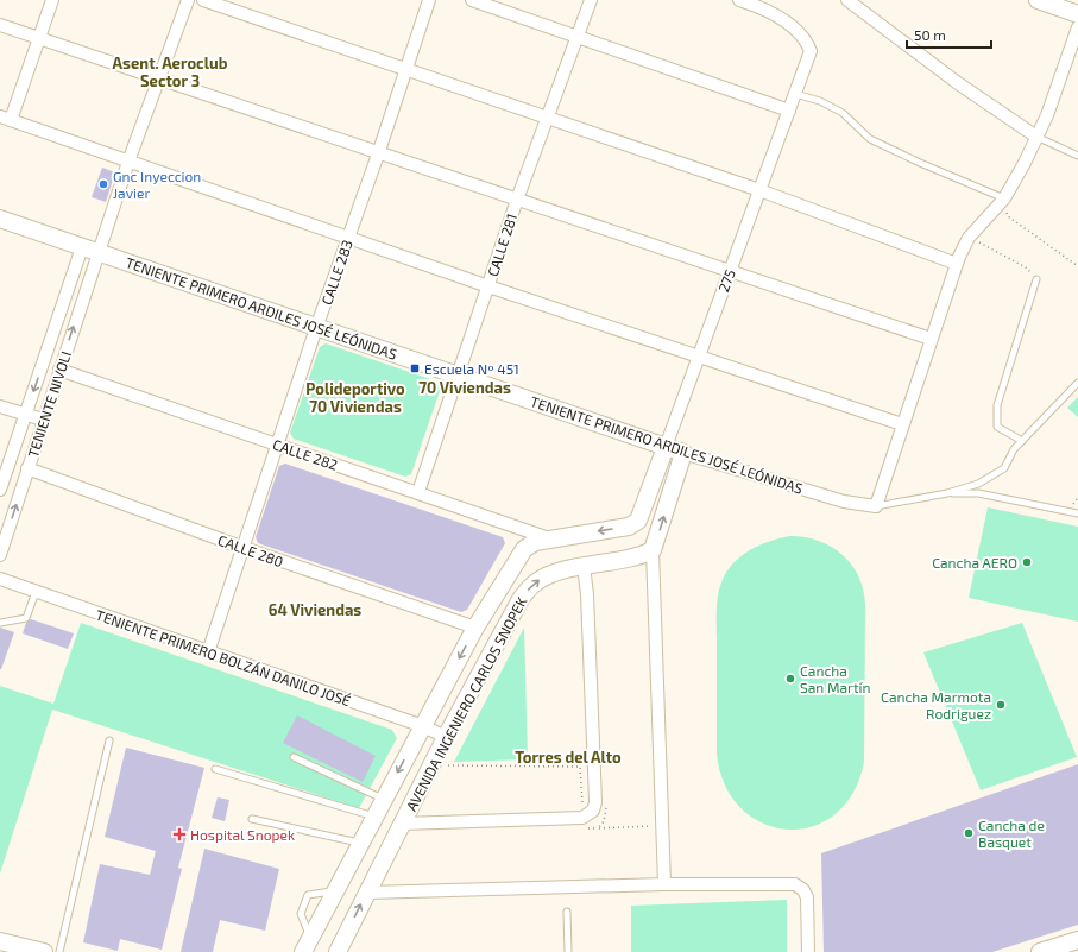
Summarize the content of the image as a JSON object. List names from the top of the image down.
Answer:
{
  "streets": {
    "street": [
      "CALLE 281",
      "CALLE 283",
      "275",
      "TENIENTE PRIMERO ARDILES JOSÉ LEÓNIDAS",
      "TENIENTE NIVOLI",
      "CALLE 282",
      "CALLE 280",
      "TENIENTE PRIMERO BOLZÁN DANILO JOSÉ",
      "AVENIDA INGENIERO CARLOS SNOPEK"
    ]
  },
  "crossings": [
    ["CALLE 281", "TENIENTE PRIMERO ARDILES JOSÉ LEÓNIDAS"],
    ["CALLE 281", "CALLE 282"],
    ["CALLE 283", "TENIENTE PRIMERO ARDILES JOSÉ LEÓNIDAS"],
    ["CALLE 283", "CALLE 282"],
    ["CALLE 283", "CALLE 280"],
    ["CALLE 283", "TENIENTE PRIMERO BOLZÁN DANILO JOSÉ"],
    ["275", "TENIENTE PRIMERO ARDILES JOSÉ LEÓNIDAS"],
    ["275", "AVENIDA INGENIERO CARLOS SNOPEK"],
    ["TENIENTE PRIMERO ARDILES JOSÉ LEÓNIDAS", "TENIENTE NIVOLI"],
    ["TENIENTE NIVOLI", "CALLE 282"],
    ["TENIENTE NIVOLI", "CALLE 280"],
    ["CALLE 282", "AVENIDA INGENIERO CARLOS SNOPEK"],
    ["CALLE 280", "AVENIDA INGENIERO CARLOS SNOPEK"],
    ["TENIENTE PRIMERO BOLZÁN DANILO JOSÉ", "AVENIDA INGENIERO CARLOS SNOPEK"]
  ],
  "districts": [
    "Asent. Aeroclub Sector 3",
    "70 Viviendas",
    "Polideportivo 70 Viviendas",
    "64 Viviendas",
    "Torres del Alto"
  ],
  "places": {
    "other": [
      "Gnc Inyeccion Javier",
      "Cancha AERO",
      "Cancha San Martín",
      "Cancha Marmota Rodriguez",
      "Cancha de Basquet"
    ],
    "transit": ["Escuela Nº 451"],
    "health": ["Hospital Snopek"]
  },
  "scale_bar": "50 m"
}
